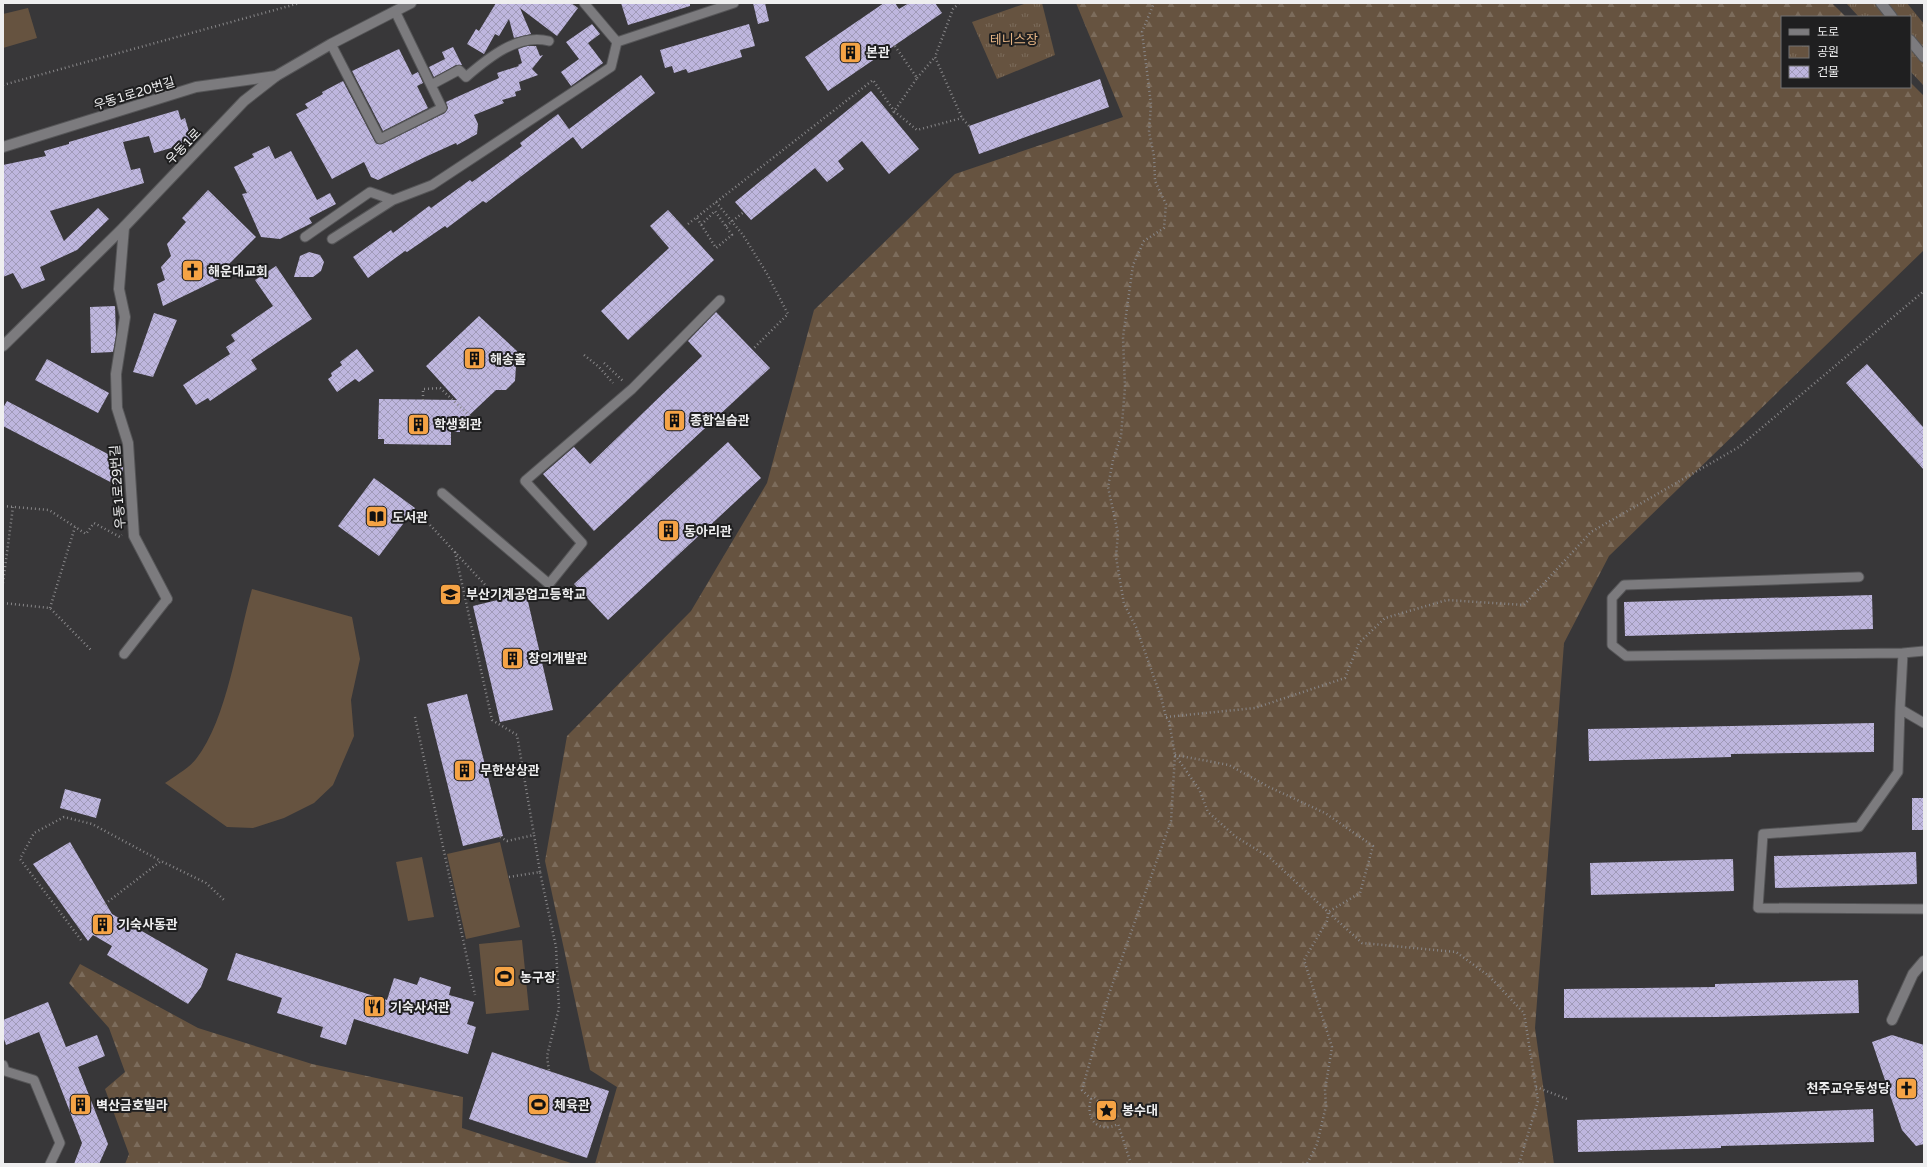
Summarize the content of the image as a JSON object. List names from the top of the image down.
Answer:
{
  "streets": {
    "street": ["우동1로20번길", "우동1로", "우동1로29번길"]
  },
  "crossings": [
    ["우동1로20번길", "우동1로"],
    ["우동1로", "우동1로29번길"]
  ],
  "parks": ["테니스장"],
  "places": {
    "building": [
      "본관",
      "해송홀",
      "종합실습관",
      "학생회관",
      "동아리관",
      "창의개발관",
      "무한상상관",
      "기숙사동관",
      "벽산금호빌라"
    ],
    "church": ["해운대교회", "천주교우동성당"],
    "library": ["도서관"],
    "school or university": ["부산기계공업고등학교"],
    "sports": ["농구장", "체육관"],
    "restaurant": ["기숙사서관"],
    "place": ["봉수대"]
  },
  "legend": ["도로", "공원", "건물"]
}
